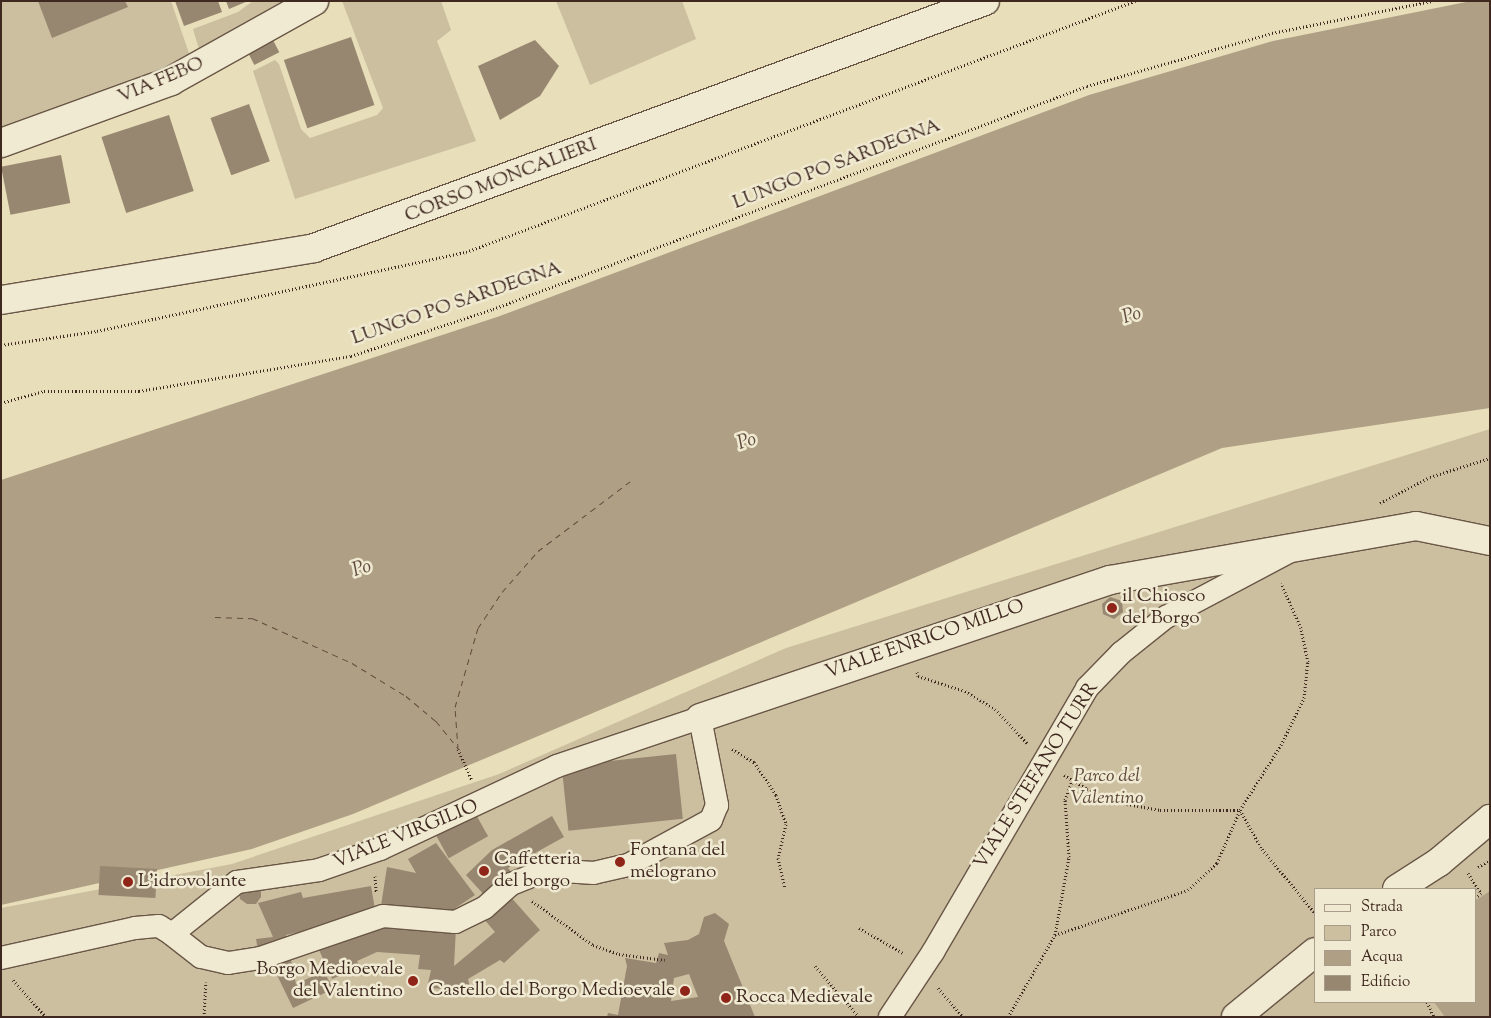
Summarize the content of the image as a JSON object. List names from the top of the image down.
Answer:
{
  "streets": {
    "street": [
      "VIA FEBO",
      "CORSO MONCALIERI",
      "VIALE ENRICO MILLO",
      "VIALE STEFANO TURR",
      "VIALE VIRGILIO"
    ],
    "path": ["LUNGO PO SARDEGNA"]
  },
  "crossings": [
    ["VIALE ENRICO MILLO", "VIALE STEFANO TURR"],
    ["VIALE ENRICO MILLO", "VIALE VIRGILIO"]
  ],
  "water": ["Po"],
  "parks": ["Parco del Valentino"],
  "places": [
    "il Chiosco del Borgo",
    "Fontana del melograno",
    "Caffetteria del borgo",
    "L'idrovolante",
    "Borgo Medioevale del Valentino",
    "Castello del Borgo Medioevale",
    "Rocca Medievale"
  ],
  "legend": [
    "Strada",
    "Parco",
    "Acqua",
    "Edificio"
  ]
}
